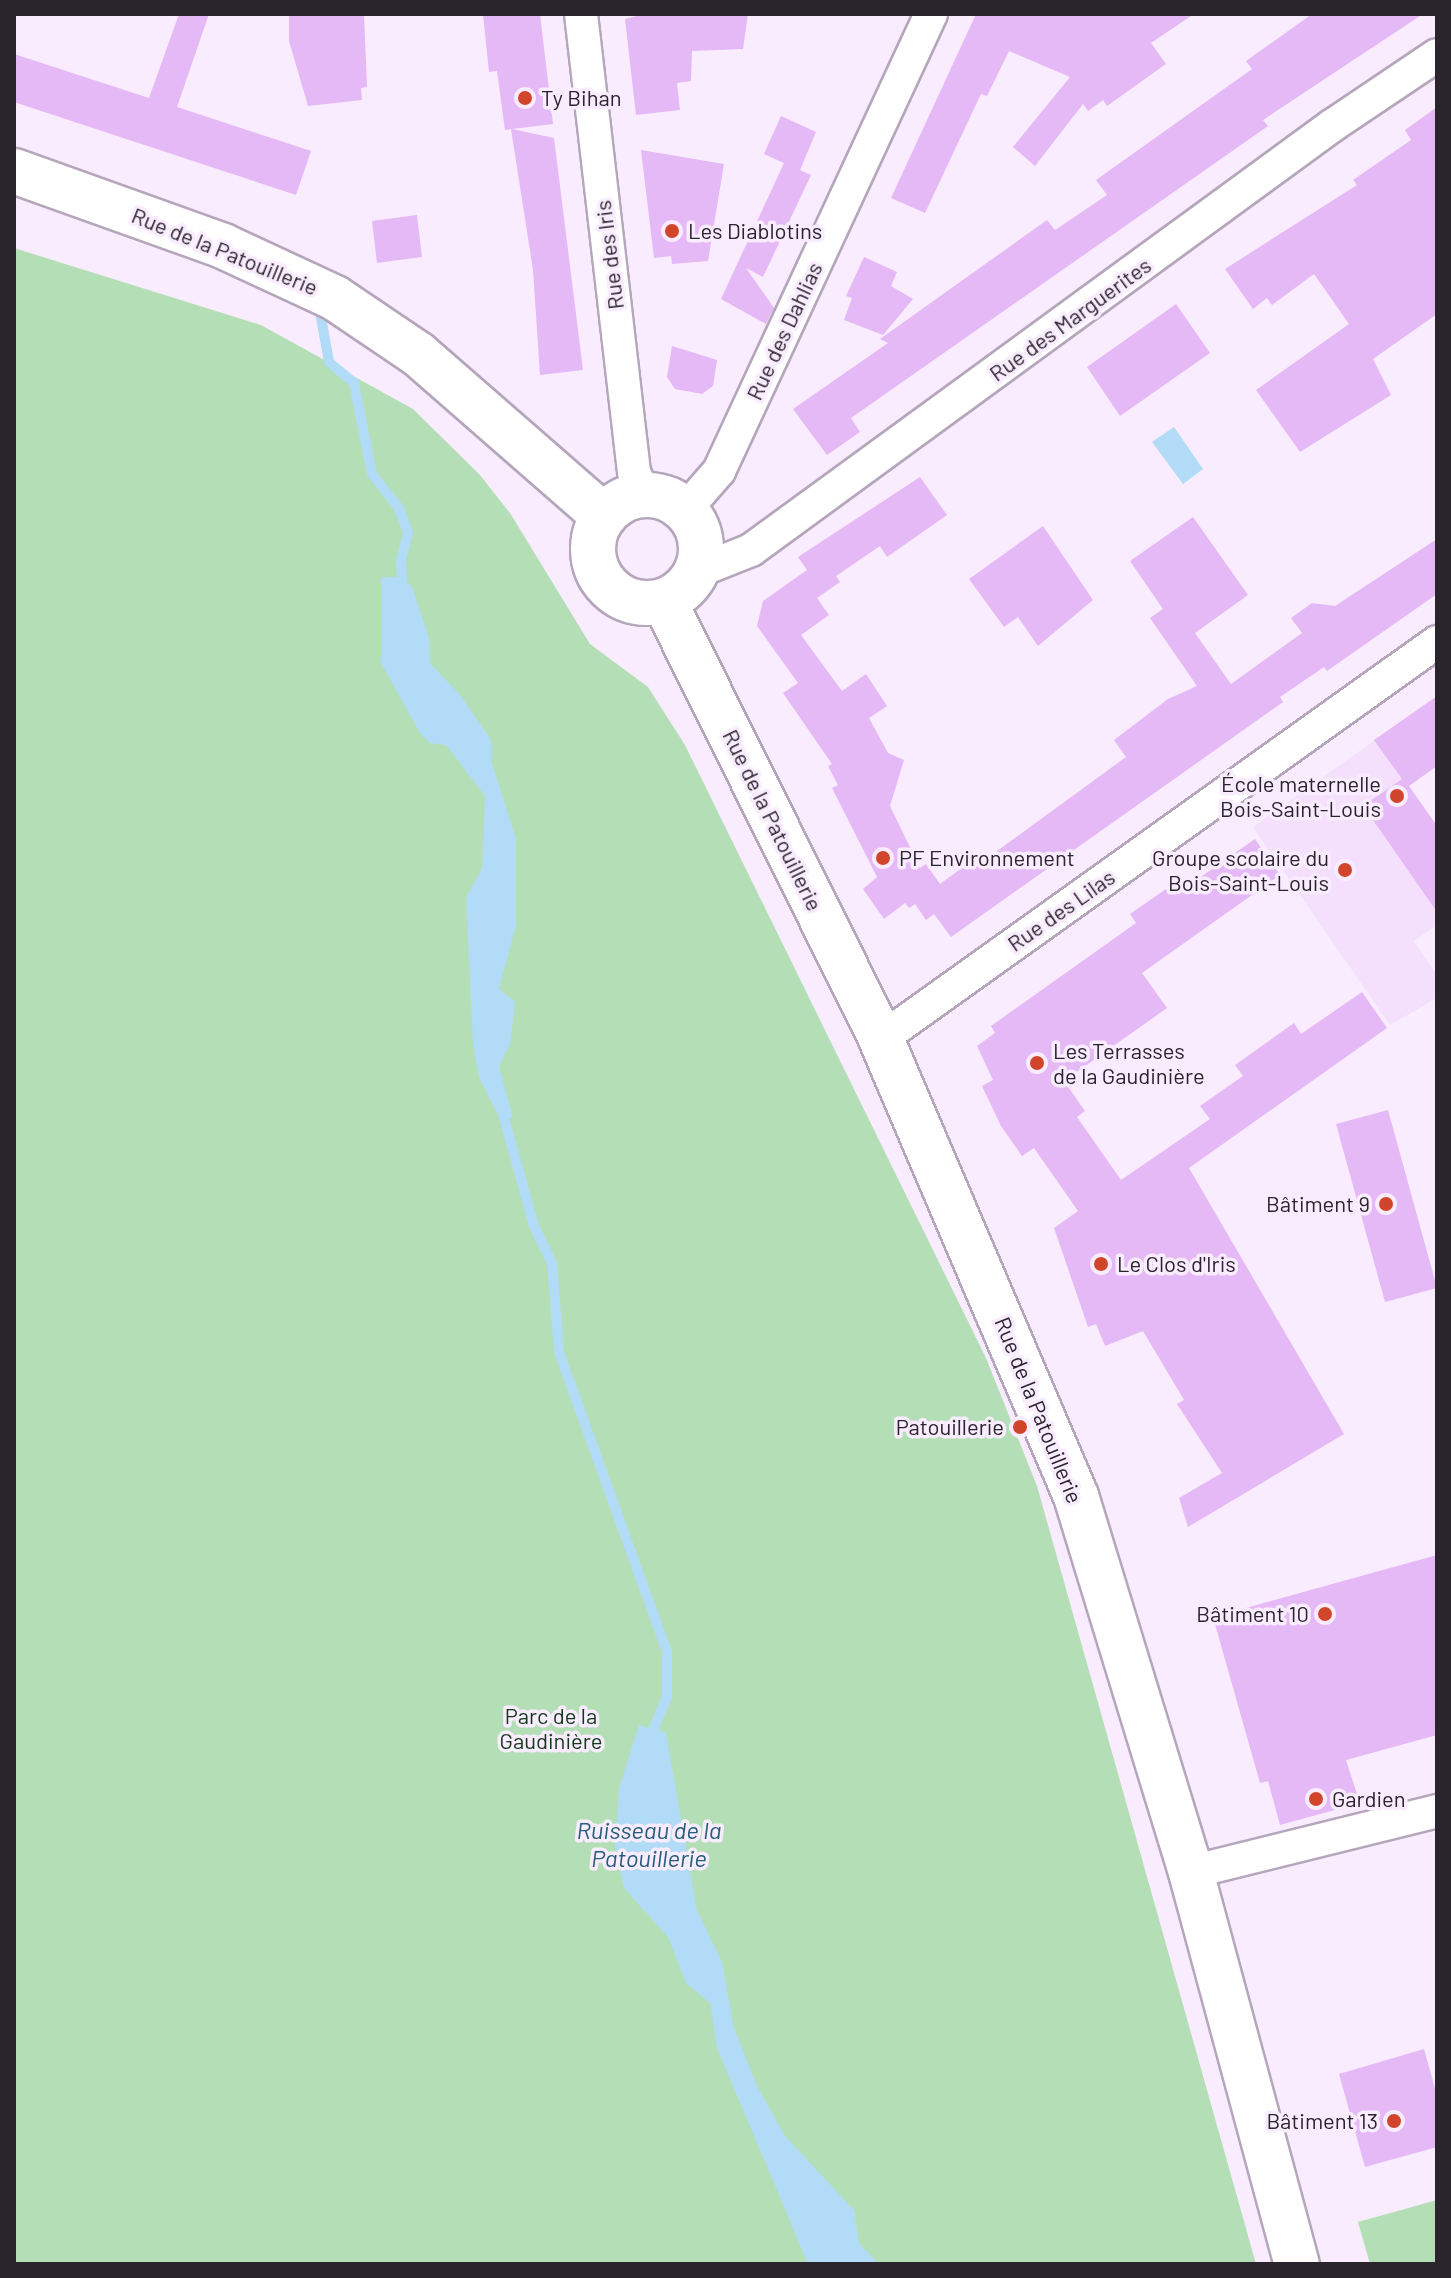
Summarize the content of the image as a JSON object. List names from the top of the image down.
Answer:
{
  "streets": {
    "street": [
      "Rue de la Patouillerie",
      "Rue des Iris",
      "Rue des Marguerites",
      "Rue des Dahlias",
      "Rue des Lilas"
    ]
  },
  "crossings": [
    ["Rue de la Patouillerie", "Rue des Iris"],
    ["Rue de la Patouillerie", "Rue des Marguerites"],
    ["Rue de la Patouillerie", "Rue des Dahlias"],
    ["Rue de la Patouillerie", "Rue des Lilas"],
    ["Rue des Iris", "Rue des Marguerites"],
    ["Rue des Iris", "Rue des Dahlias"],
    ["Rue des Marguerites", "Rue des Dahlias"]
  ],
  "water": ["Ruisseau de la Patouillerie"],
  "parks": ["Parc de la Gaudinière"],
  "places": [
    "Ty Bihan",
    "Les Diablotins",
    "École maternelle Bois-Saint-Louis",
    "PF Environnement",
    "Groupe scolaire du Bois-Saint-Louis",
    "Les Terrasses de la Gaudinière",
    "Bâtiment 9",
    "Le Clos d'Iris",
    "Patouillerie",
    "Bâtiment 10",
    "Gardien",
    "Bâtiment 13"
  ]
}
